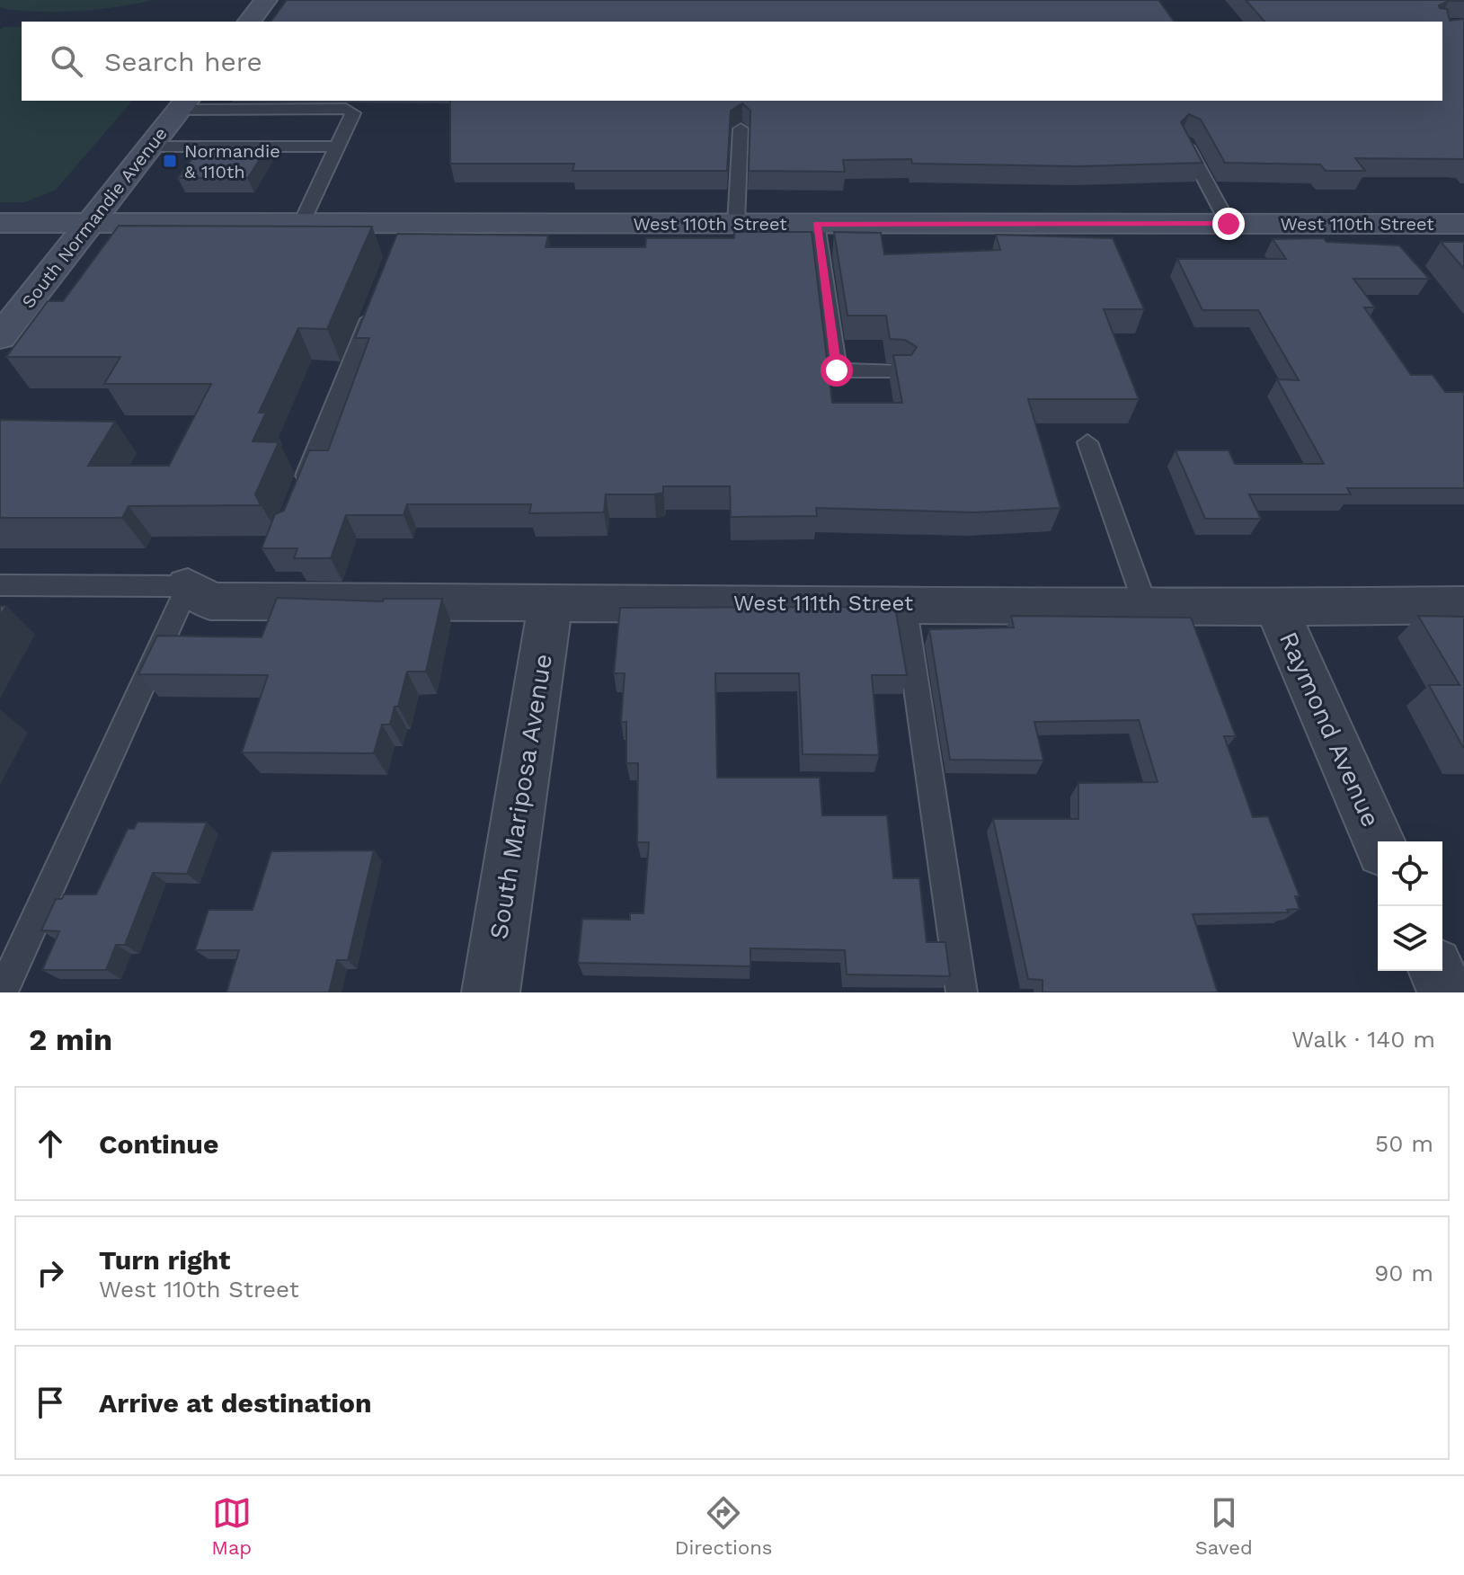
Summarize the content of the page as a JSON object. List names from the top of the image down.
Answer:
{
  "streets": {
    "street": [
      "South Normandie Avenue",
      "West 110th Street",
      "West 111th Street",
      "Raymond Avenue",
      "South Mariposa Avenue"
    ]
  },
  "crossings": [
    ["South Normandie Avenue", "West 110th Street"],
    ["West 111th Street", "Raymond Avenue"],
    ["West 111th Street", "South Mariposa Avenue"]
  ],
  "places": {
    "transit": ["Normandie & 110th"]
  },
  "page": {
    "search": "Search here",
    "heading": ["2 min", "Walk · 140 m"],
    "list": [
      ["Continue", "50 m"],
      ["Turn right", "West 110th Street", "90 m"],
      "Arrive at destination"
    ],
    "nav": ["Map", "Directions", "Saved"]
  }
}
